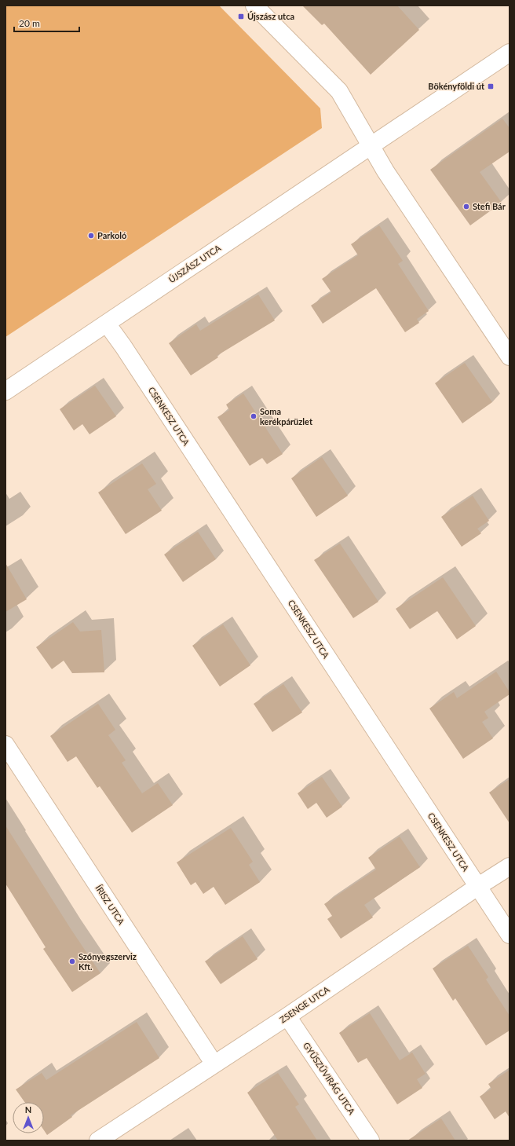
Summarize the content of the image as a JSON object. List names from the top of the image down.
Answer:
{
  "streets": {
    "street": [
      "ÚJSZÁSZ UTCA",
      "CSENKESZ UTCA",
      "ÍRISZ UTCA",
      "ZSENGE UTCA",
      "GYŰSZŰVIRÁG UTCA"
    ]
  },
  "crossings": [
    ["ÚJSZÁSZ UTCA", "CSENKESZ UTCA"],
    ["CSENKESZ UTCA", "ZSENGE UTCA"],
    ["ÍRISZ UTCA", "ZSENGE UTCA"],
    ["ZSENGE UTCA", "GYŰSZŰVIRÁG UTCA"]
  ],
  "places": {
    "transit": ["Újszász utca", "Bökényföldi út"],
    "other": [
      "Stefi Bár",
      "Parkoló",
      "Soma kerékpárüzlet",
      "Szőnyegszerviz Kft."
    ]
  },
  "scale_bar": "20 m",
  "north": "top"
}
